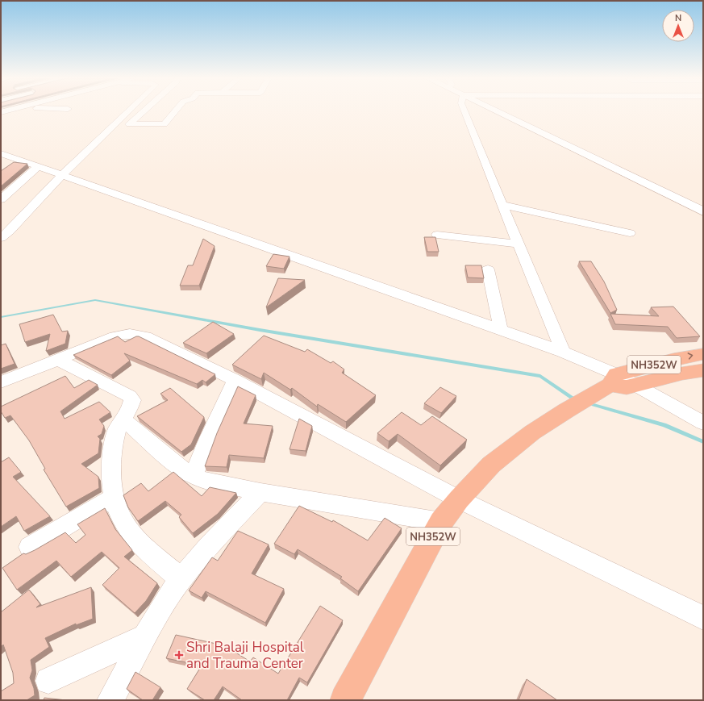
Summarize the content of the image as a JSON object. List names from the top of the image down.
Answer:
{
  "streets": {
    "highway": ["NH352W"]
  },
  "places": {
    "health": ["Shri Balaji Hospital and Trauma Center"]
  },
  "north": "top"
}
